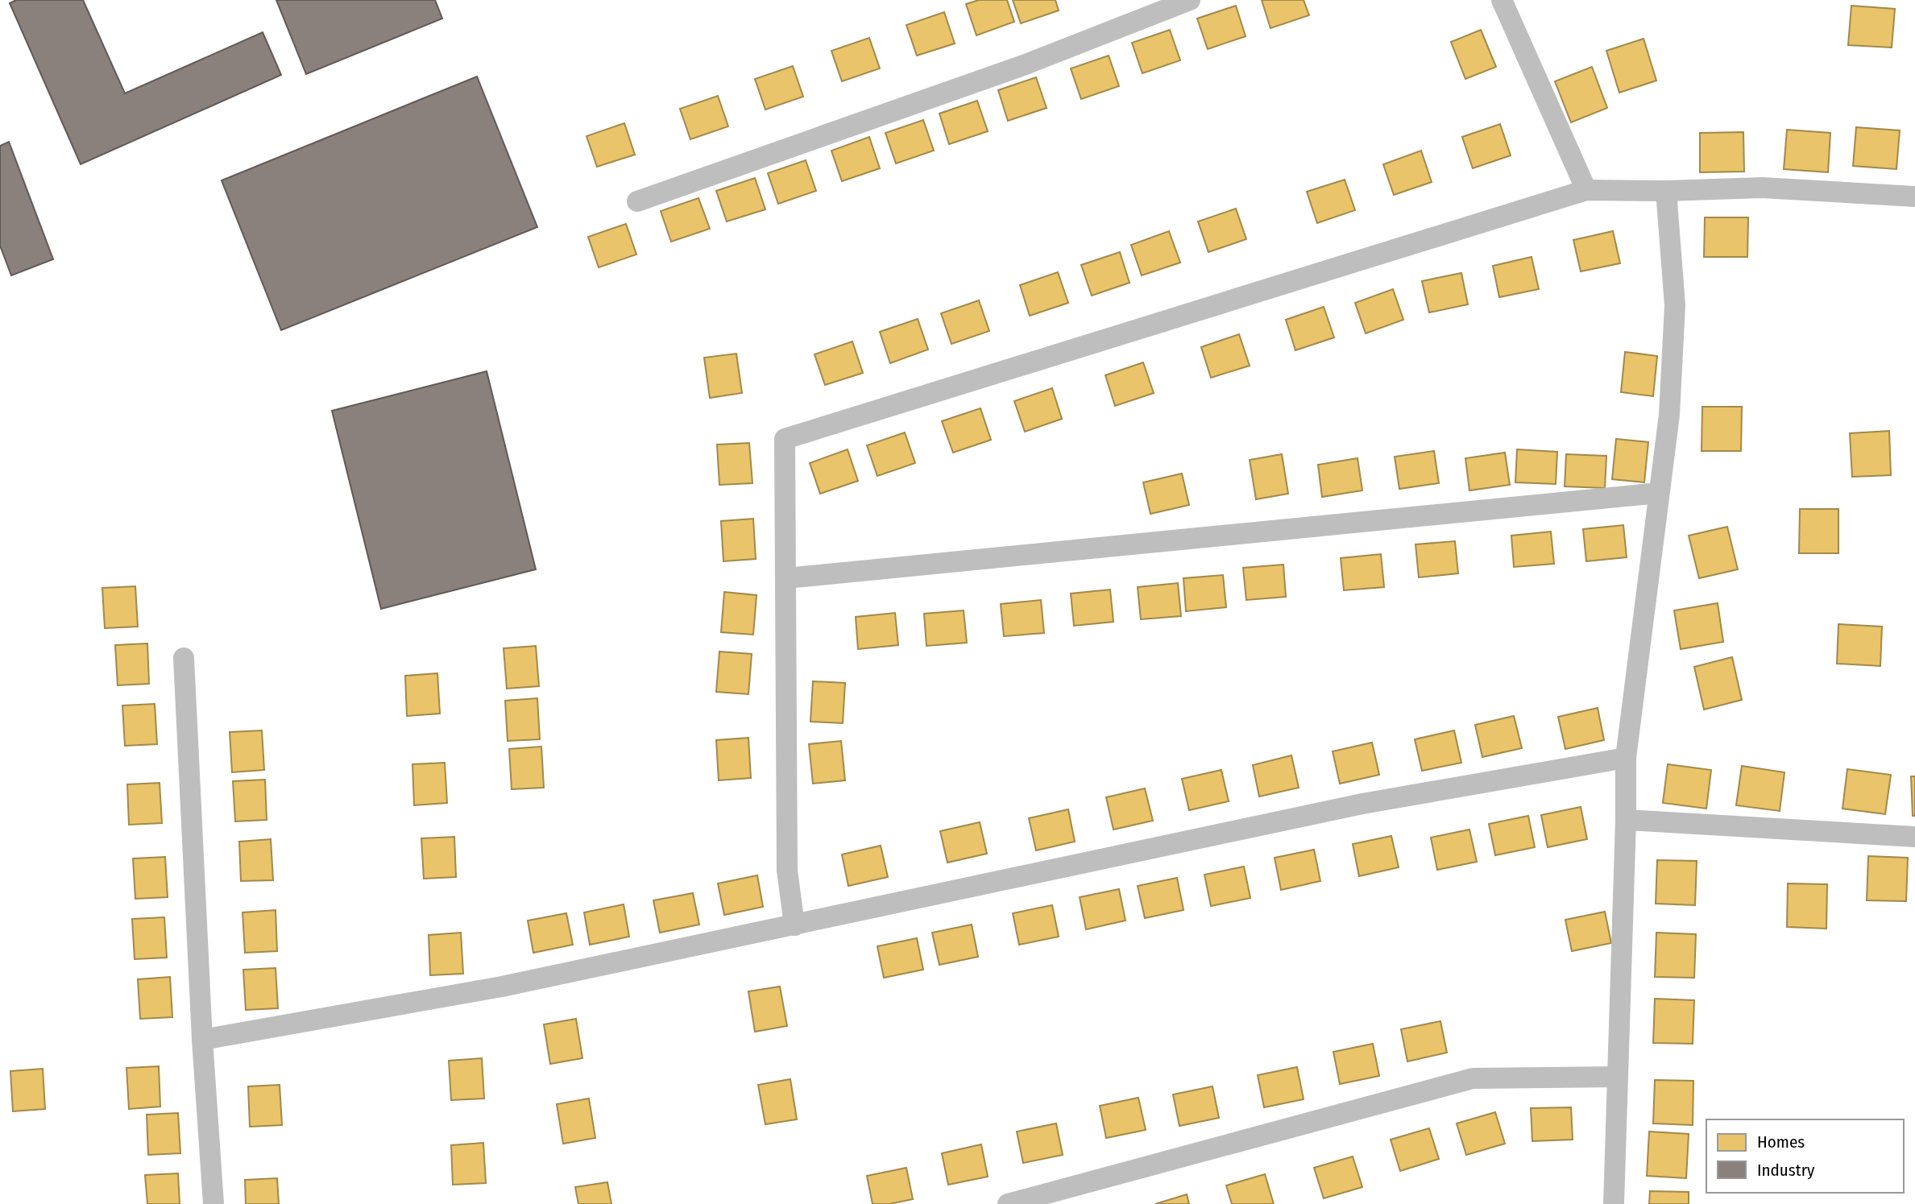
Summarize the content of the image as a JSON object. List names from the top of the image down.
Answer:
{
  "legend": ["Homes", "Industry"]
}
